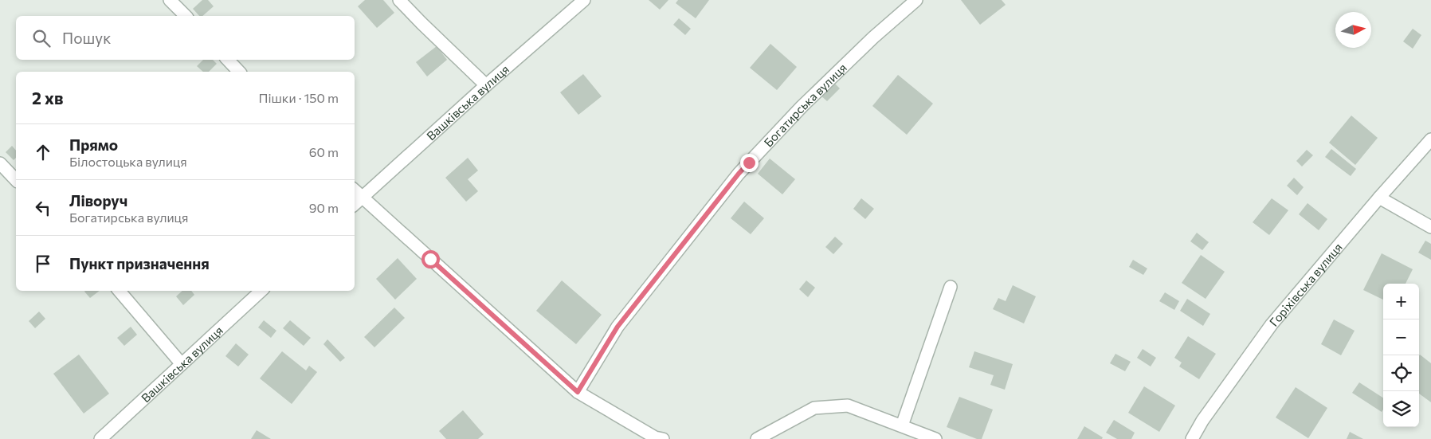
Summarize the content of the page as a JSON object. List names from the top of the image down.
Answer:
{
  "streets": {
    "street": ["Вашківська вулиця", "Богатирська вулиця", "Горіхівська вулиця"]
  },
  "north": "right",
  "page": {
    "search": "Пошук",
    "heading": ["2 хв", "Пішки · 150 m"],
    "list": [
      ["Прямо", "Білостоцька вулиця", "60 m"],
      ["Ліворуч", "Богатирська вулиця", "90 m"],
      "Пункт призначення"
    ],
    "map_buttons": ["+", "−"]
  }
}
